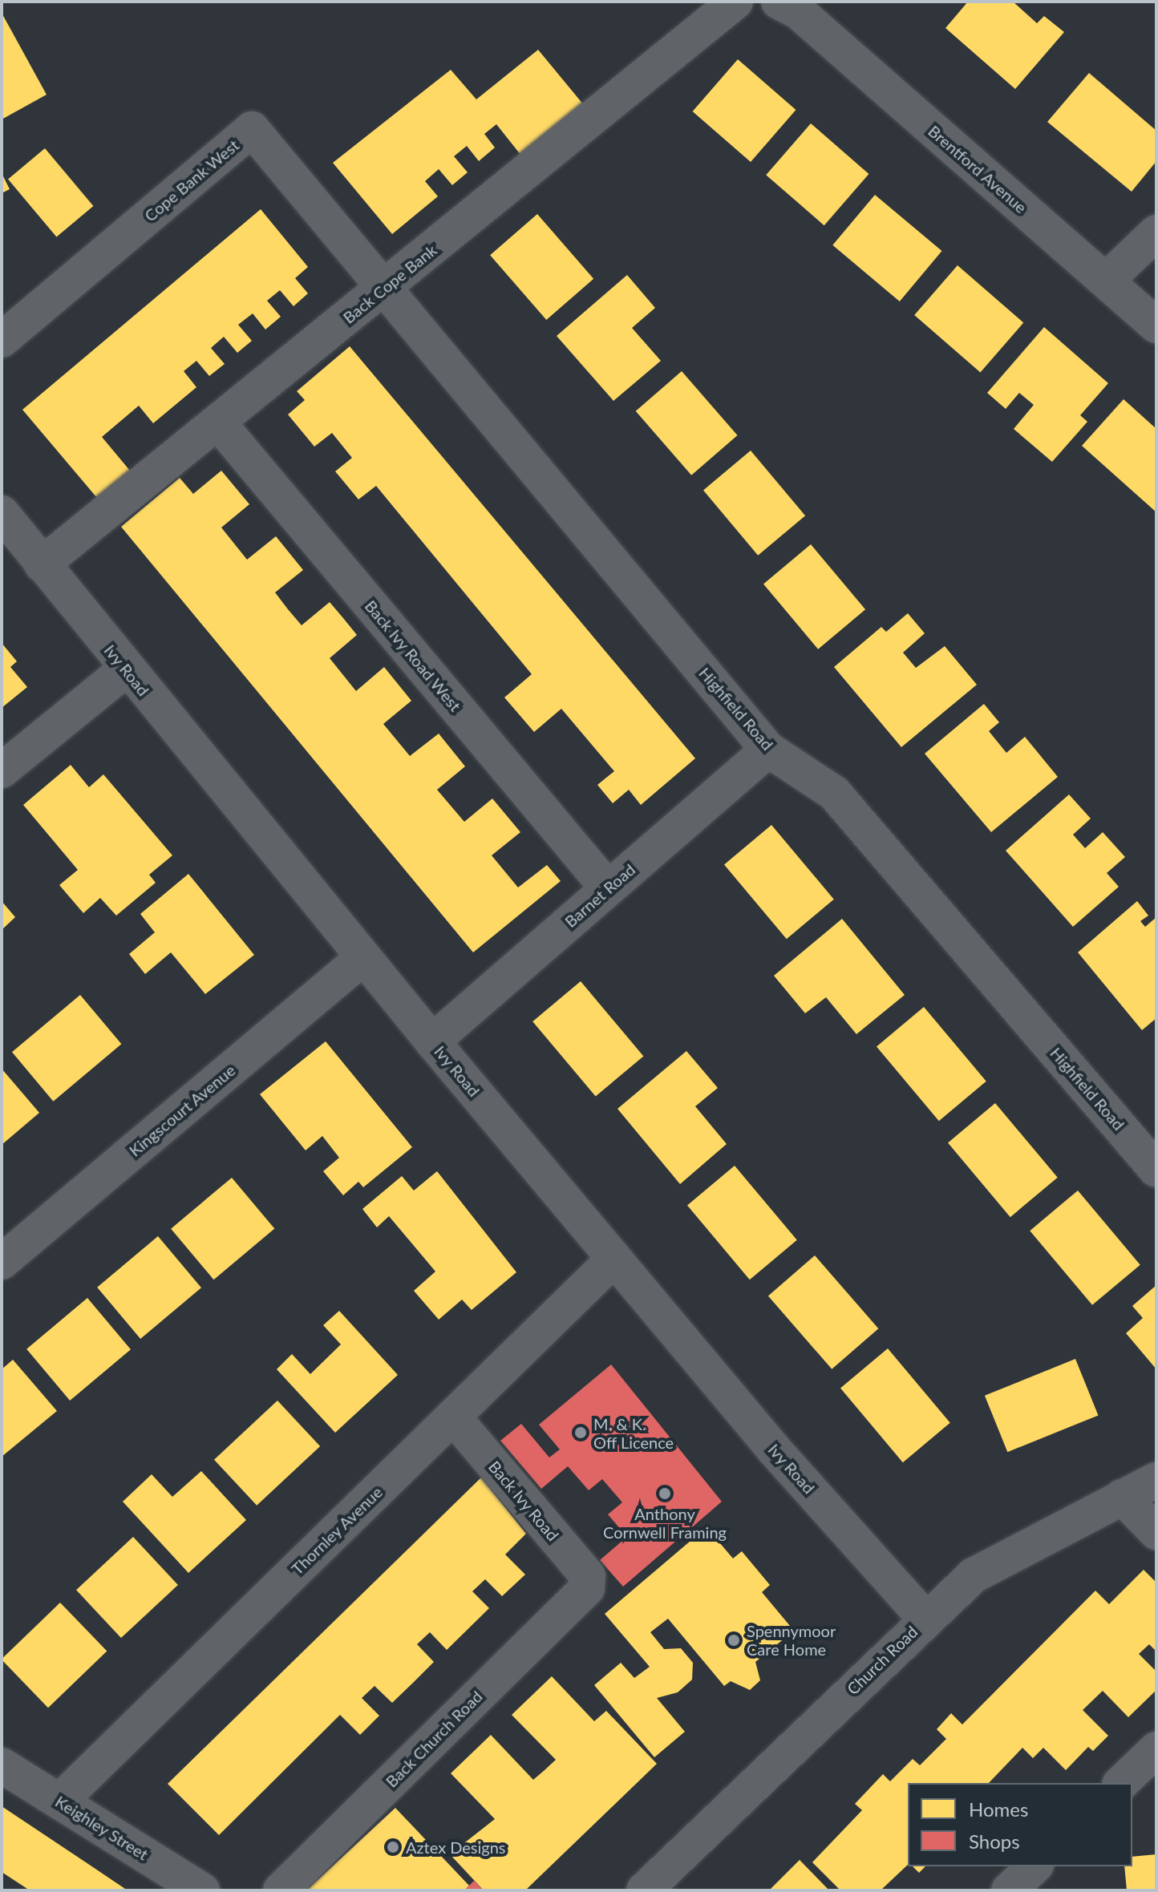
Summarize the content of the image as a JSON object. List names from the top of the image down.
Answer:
{
  "streets": {
    "street": [
      "Brentford Avenue",
      "Cope Bank West",
      "Back Cope Bank",
      "Back Ivy Road West",
      "Ivy Road",
      "Highfield Road",
      "Barnet Road",
      "Kingscourt Avenue",
      "Back Ivy Road",
      "Thornley Avenue",
      "Church Road",
      "Back Church Road",
      "Keighley Street"
    ]
  },
  "crossings": [
    ["Cope Bank West", "Back Cope Bank"],
    ["Cope Bank West", "Highfield Road"],
    ["Back Cope Bank", "Back Ivy Road West"],
    ["Back Cope Bank", "Ivy Road"],
    ["Back Cope Bank", "Highfield Road"],
    ["Back Ivy Road West", "Barnet Road"],
    ["Ivy Road", "Barnet Road"],
    ["Ivy Road", "Kingscourt Avenue"],
    ["Ivy Road", "Thornley Avenue"],
    ["Ivy Road", "Church Road"],
    ["Highfield Road", "Barnet Road"],
    ["Back Ivy Road", "Thornley Avenue"],
    ["Back Ivy Road", "Back Church Road"],
    ["Thornley Avenue", "Keighley Street"]
  ],
  "places": [
    "M. & K. Off Licence",
    "Anthony Cornwell Framing",
    "Spennymoor Care Home",
    "Aztex Designs"
  ],
  "legend": ["Homes", "Shops"]
}
